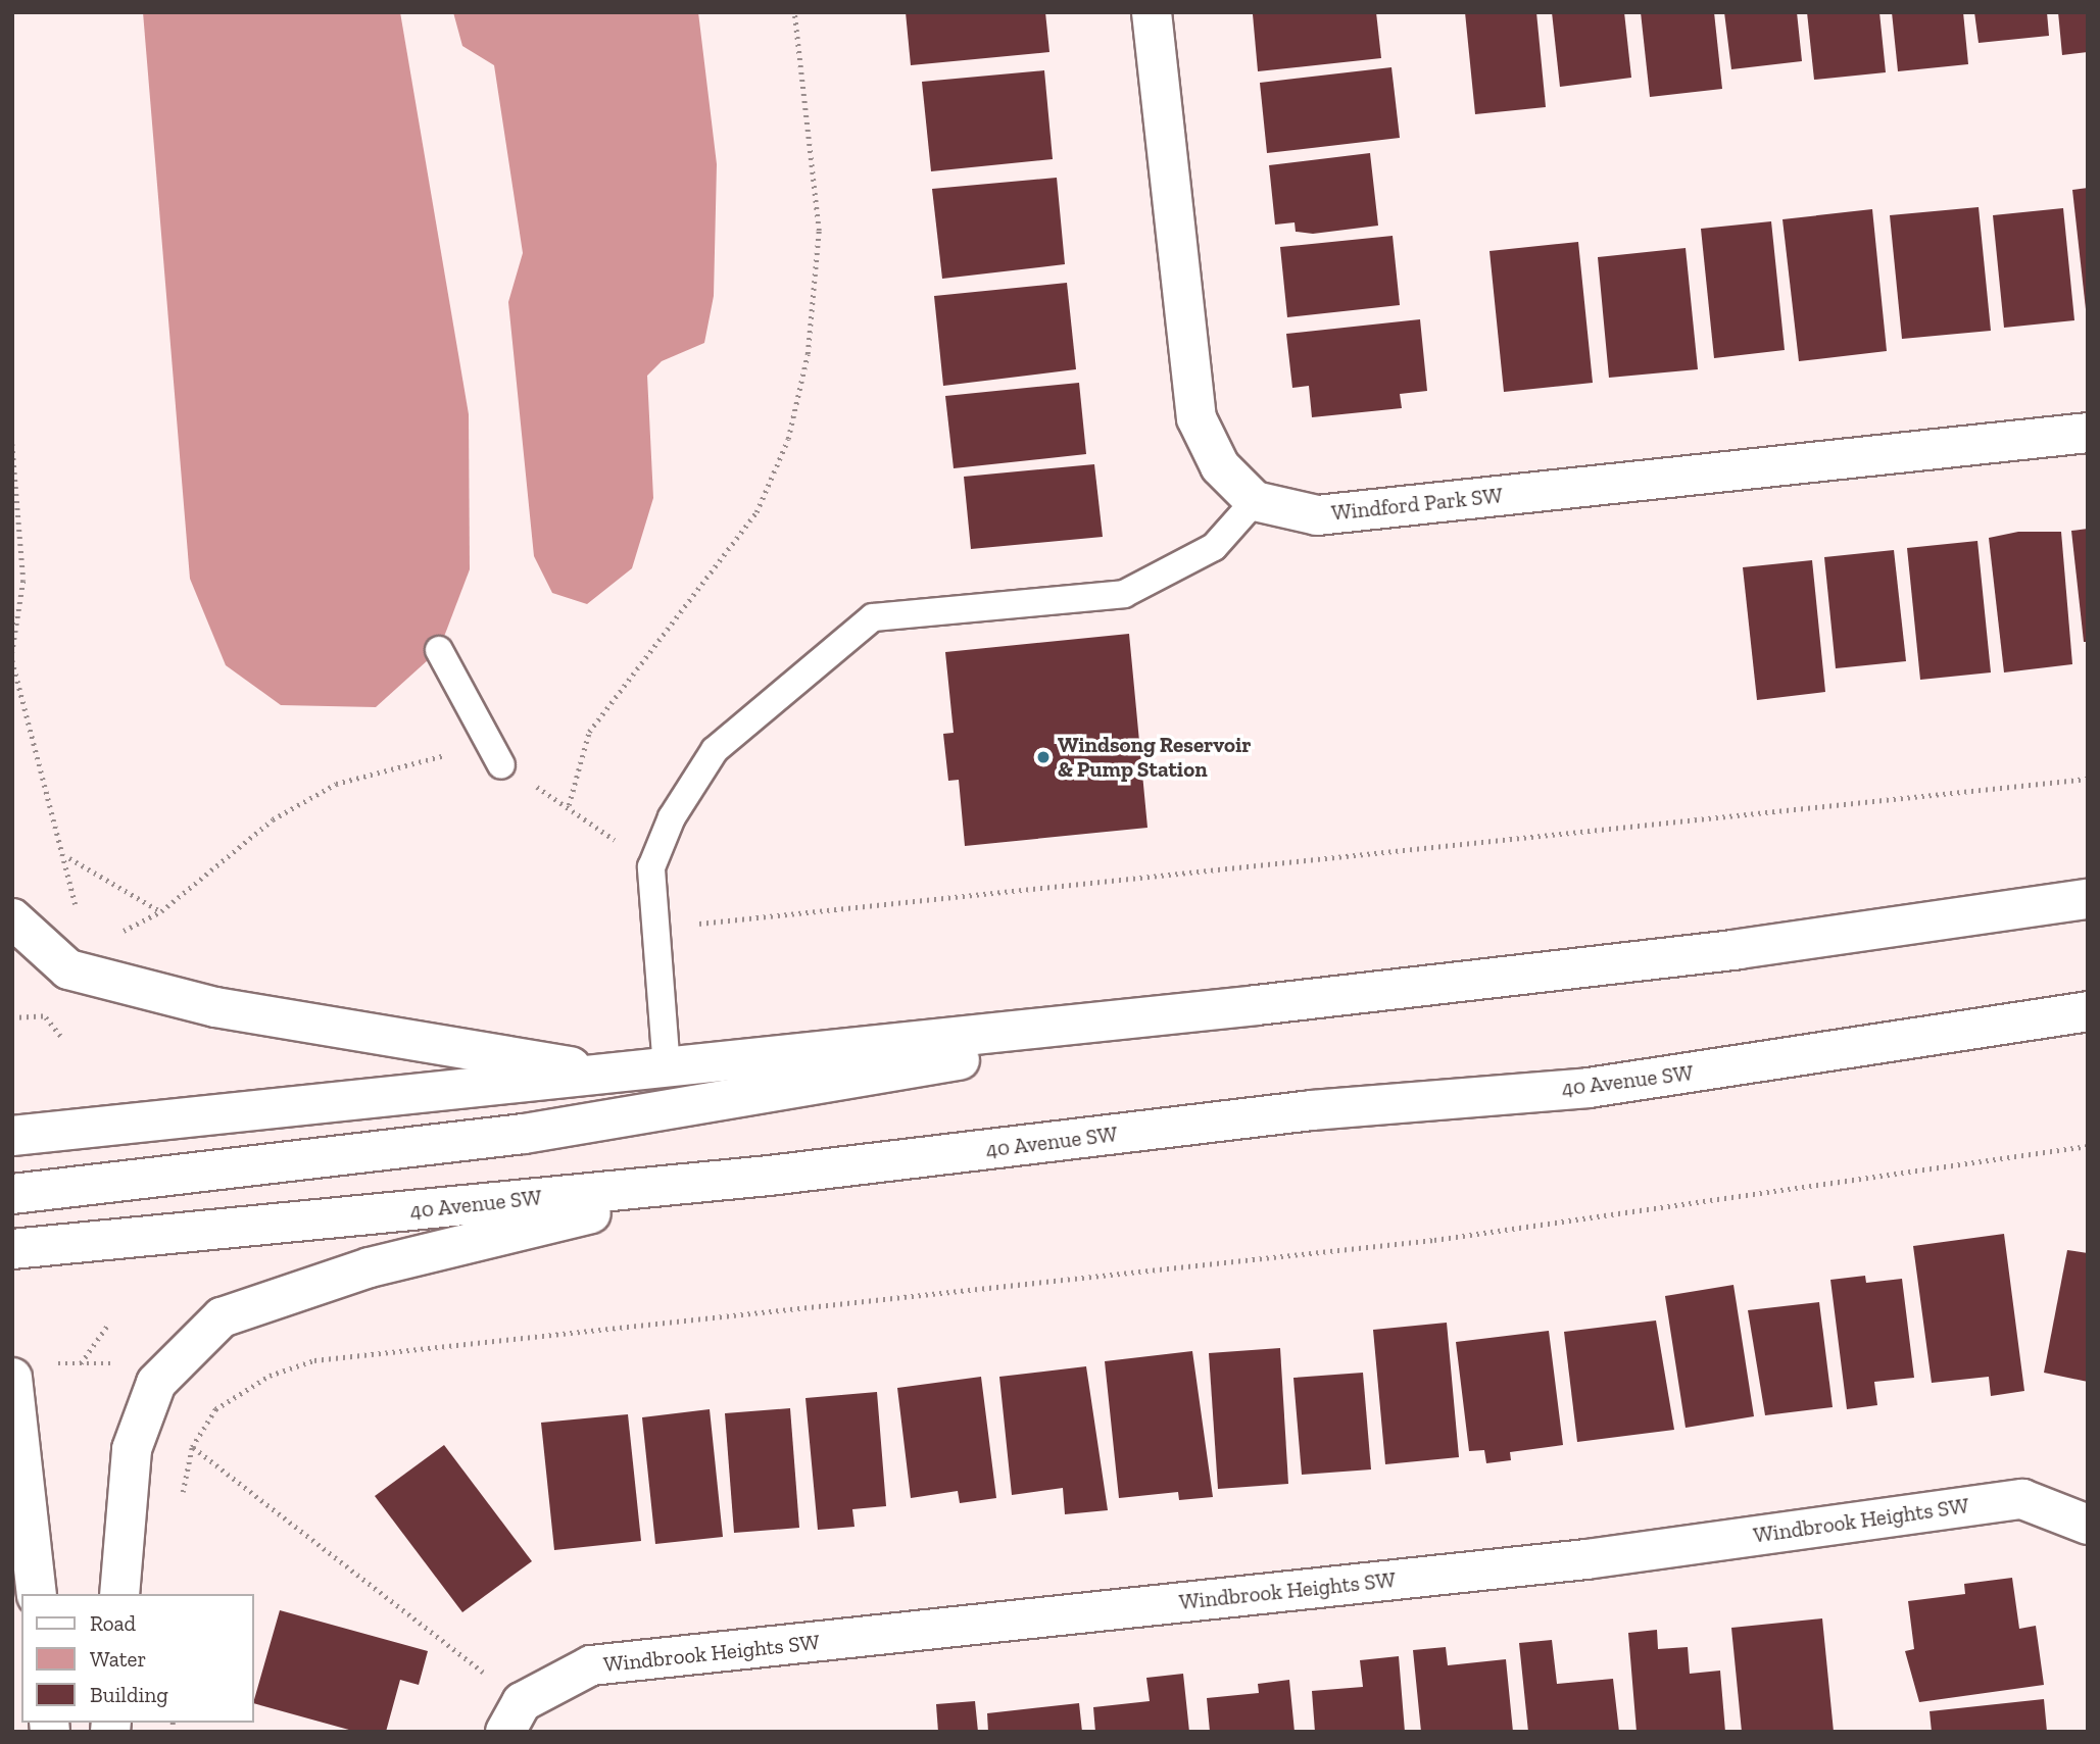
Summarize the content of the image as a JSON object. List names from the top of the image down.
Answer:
{
  "streets": {
    "main road": ["Windford Park SW", "40 Avenue SW", "Windbrook Heights SW"]
  },
  "places": ["Windsong Reservoir & Pump Station"],
  "legend": ["Road", "Water", "Building"]
}
